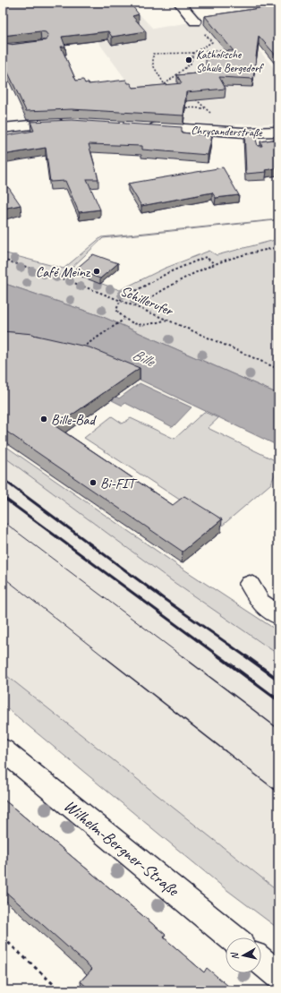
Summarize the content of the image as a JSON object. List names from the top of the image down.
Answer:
{
  "streets": {
    "street": ["Chrysanderstraße", "Wilhelm-Bergner-Straße"],
    "path": ["Schillerufer"]
  },
  "water": ["Bille"],
  "places": [
    "Katholische Schule Bergedorf",
    "Café Meinz",
    "Bille-Bad",
    "Bi-FIT"
  ],
  "north": "left"
}
